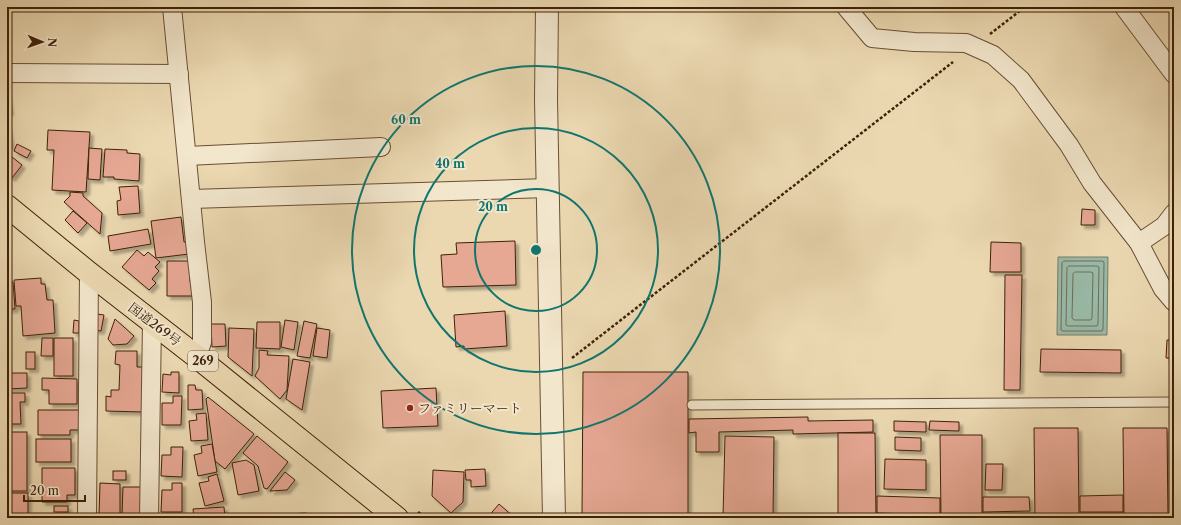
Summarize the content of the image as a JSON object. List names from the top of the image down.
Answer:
{
  "streets": {
    "highway": ["国道269号", "269"]
  },
  "places": ["ファミリーマート"],
  "scale_bar": "20 m",
  "north": "right",
  "rings": ["60 m", "40 m", "20 m"]
}
